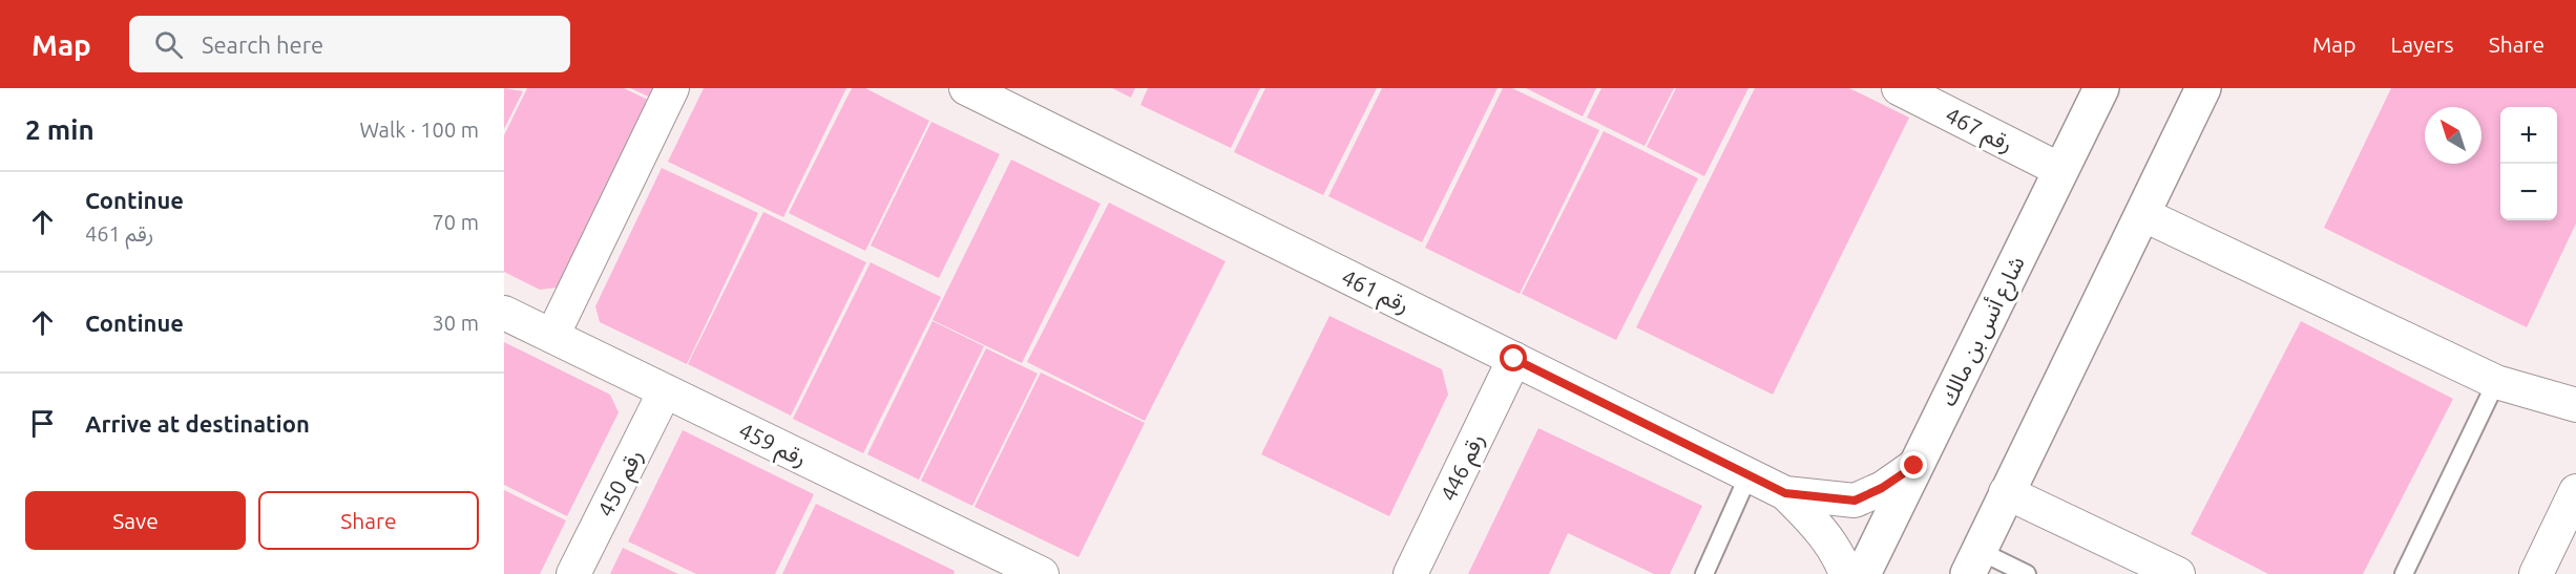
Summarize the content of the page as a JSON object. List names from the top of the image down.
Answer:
{
  "streets": {
    "main road": ["شارع أنس بن مالك"],
    "street": [
      "رقم 467",
      "رقم 461",
      "رقم 459",
      "رقم 446",
      "رقم 450"
    ]
  },
  "crossings": [
    ["رقم 467", "شارع أنس بن مالك"],
    ["رقم 461", "رقم 446"],
    ["رقم 459", "رقم 450"]
  ],
  "north": "top left",
  "page": {
    "header": "Map",
    "search": "Search here",
    "nav": ["Map", "Layers", "Share"],
    "heading": ["2 min", "Walk · 100 m"],
    "map_buttons": ["+", "−"],
    "list": [
      ["Continue", "رقم 461", "70 m"],
      ["Continue", "30 m"],
      "Arrive at destination"
    ],
    "buttons": ["Save", "Share"]
  }
}
